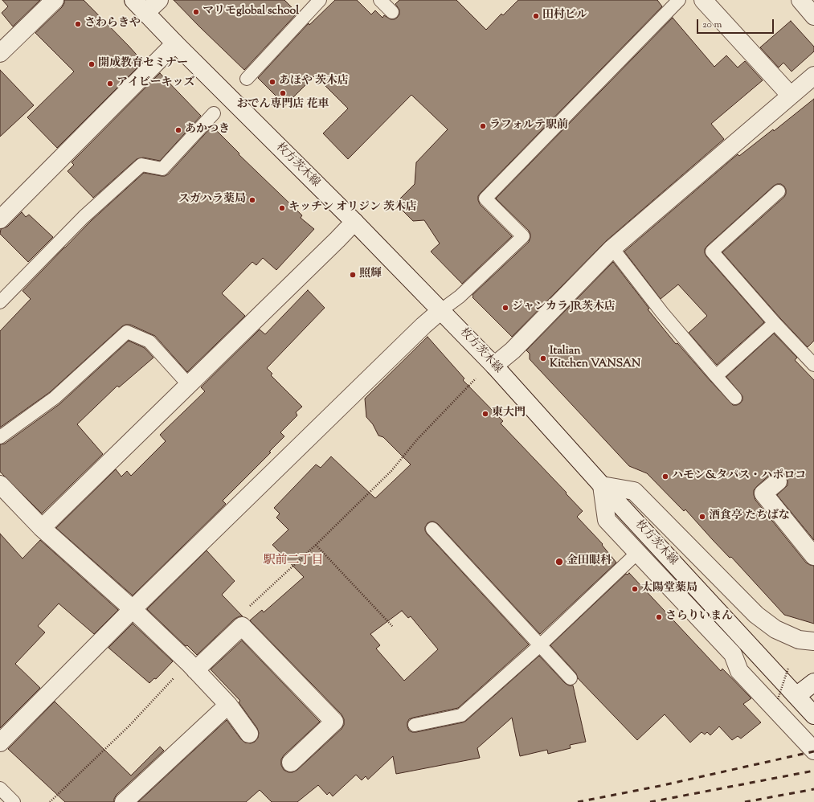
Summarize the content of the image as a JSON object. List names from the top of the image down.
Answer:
{
  "streets": {
    "street": ["枚方茨木線"]
  },
  "districts": ["駅前二丁目"],
  "places": [
    "マリモglobal school",
    "田村ビル",
    "さわらきや",
    "開成教育セミナー",
    "あほや 茨木店",
    "アイビーキッズ",
    "おでん専門店 花車",
    "ラフォルテ駅前",
    "あかつき",
    "スガハラ薬局",
    "キッチン オリジン 茨木店",
    "照輝",
    "ジャンカラ JR茨木店",
    "Italian Kitchen VANSAN",
    "東大門",
    "ハモン&タパス・ハポロコ",
    "酒食亭 たちばな",
    "金田眼科",
    "太陽堂薬局",
    "さらりいまん"
  ],
  "scale_bar": "20 m"
}
